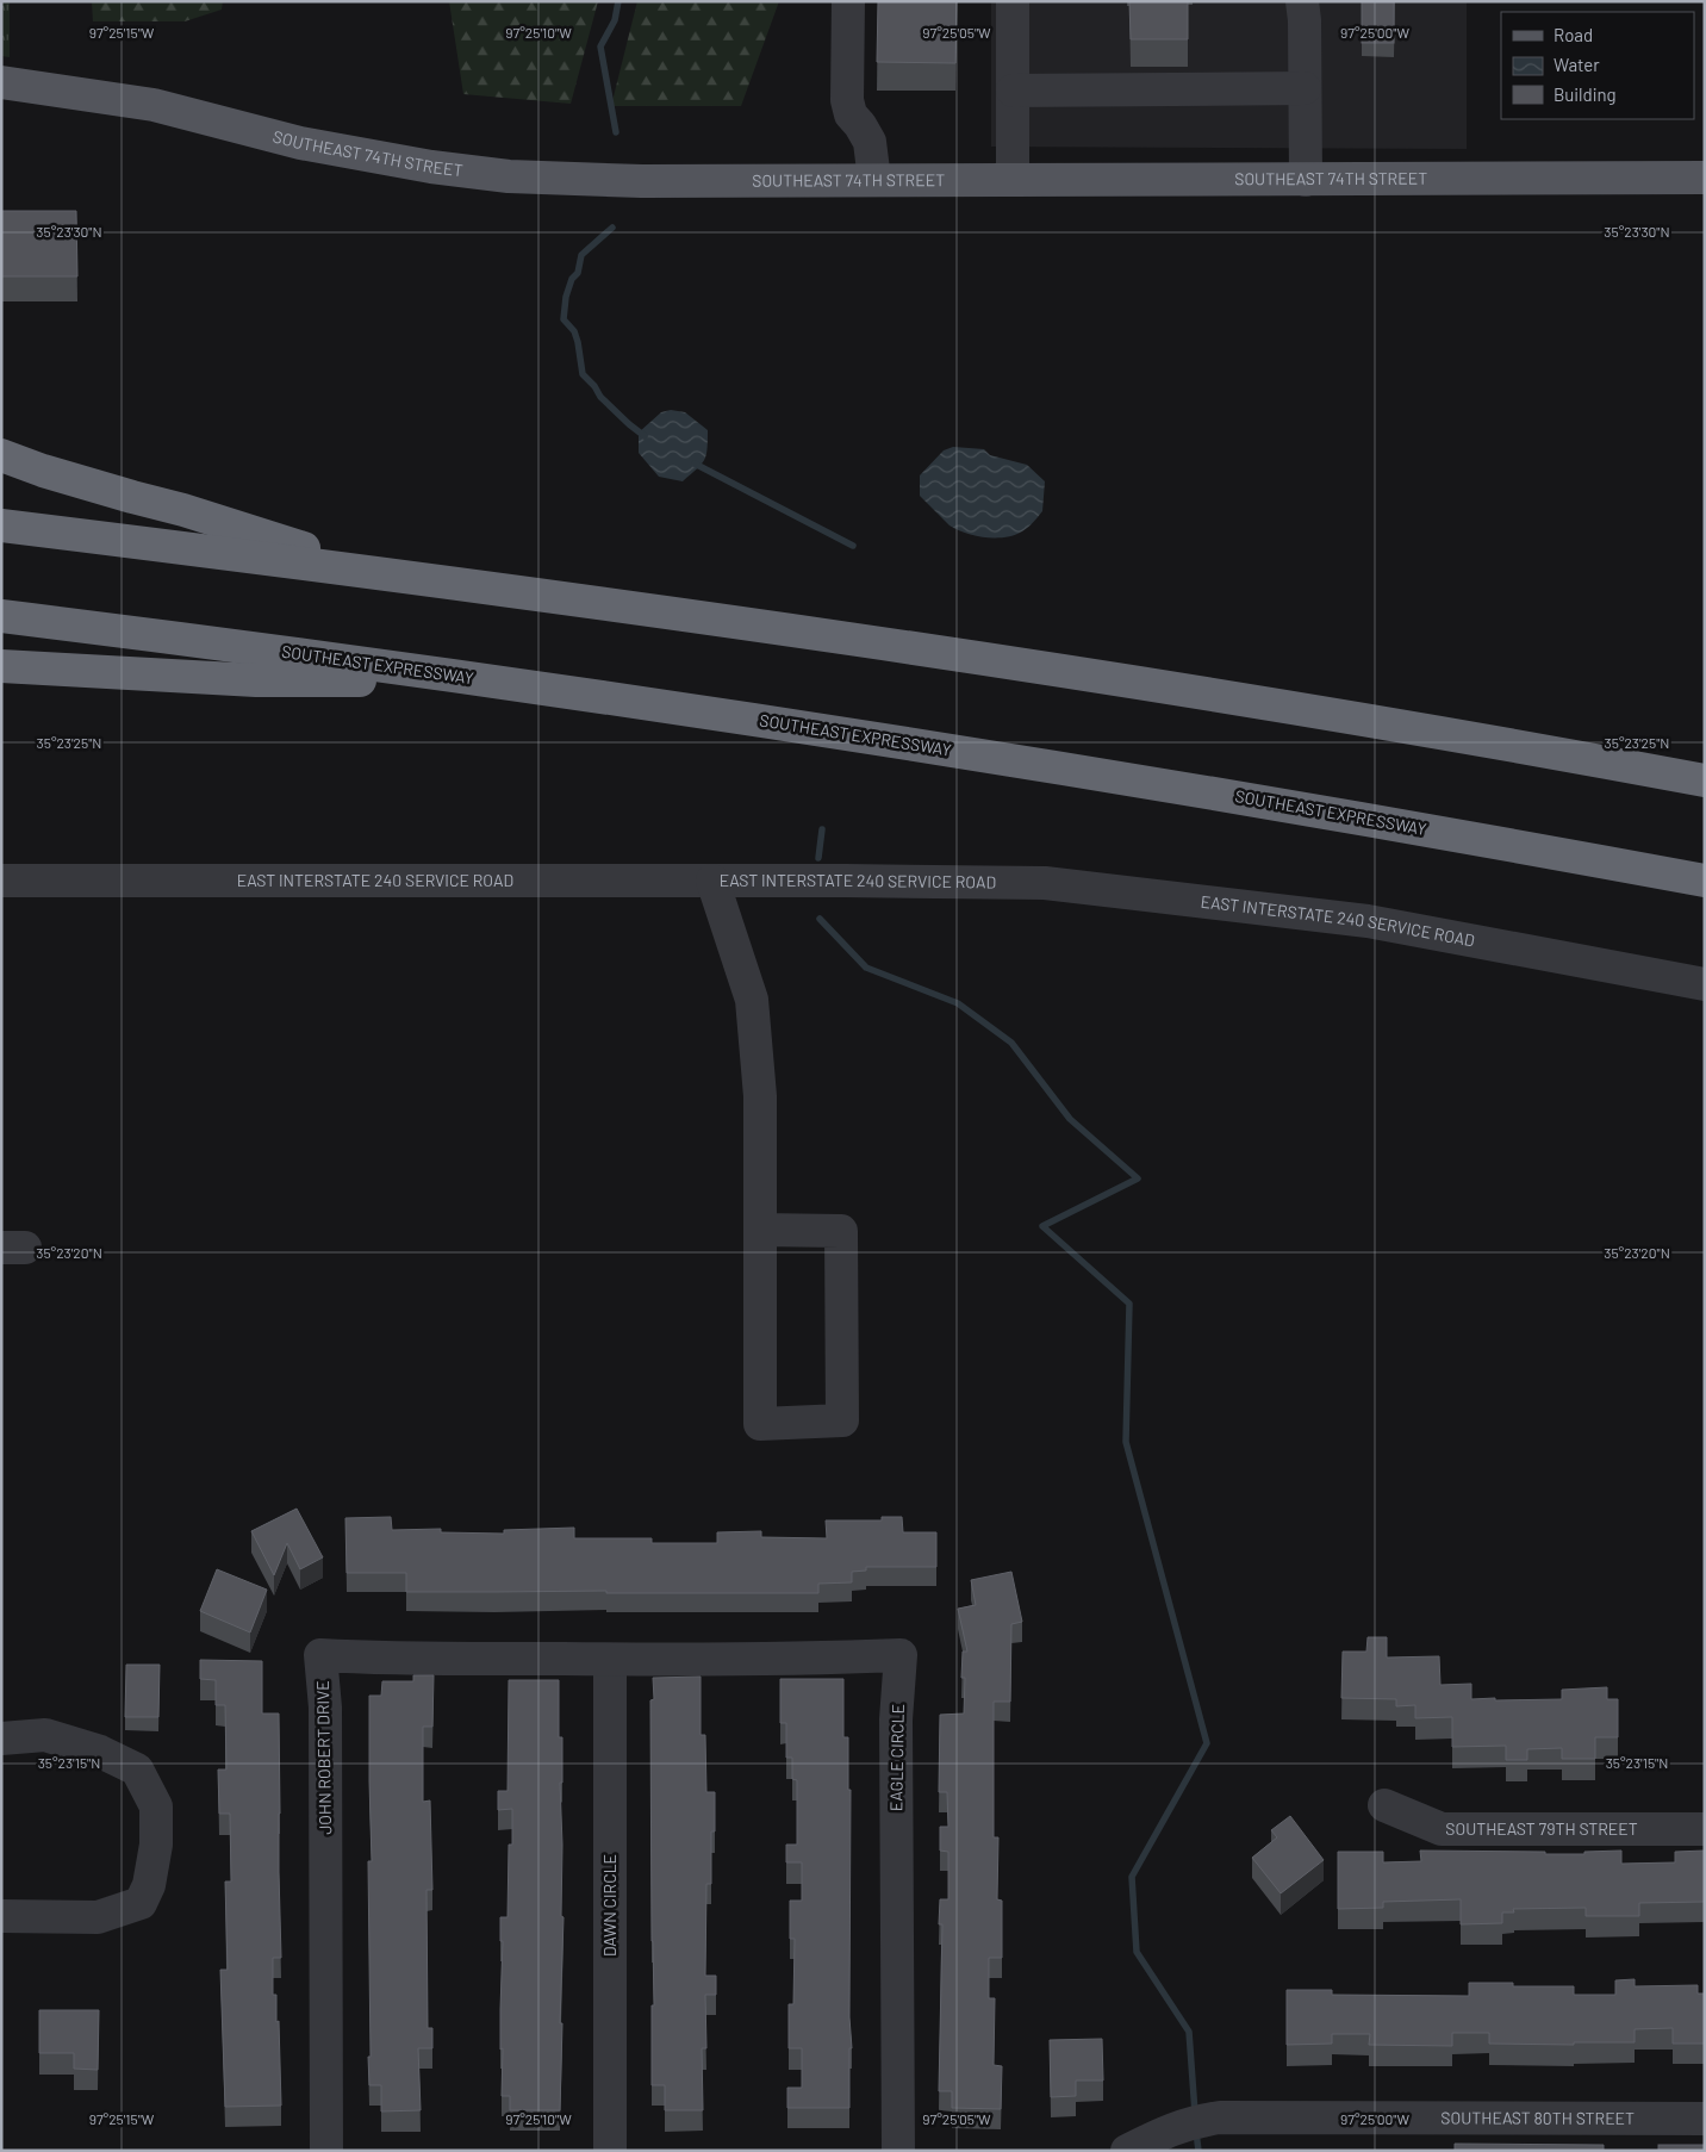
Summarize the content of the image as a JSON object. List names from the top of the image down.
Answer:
{
  "streets": {
    "highway": ["SOUTHEAST EXPRESSWAY"],
    "main road": ["SOUTHEAST 74TH STREET"],
    "street": [
      "EAST INTERSTATE 240 SERVICE ROAD",
      "JOHN ROBERT DRIVE",
      "EAGLE CIRCLE",
      "SOUTHEAST 79TH STREET",
      "DAWN CIRCLE",
      "SOUTHEAST 80TH STREET"
    ]
  },
  "crossings": [
    ["JOHN ROBERT DRIVE", "EAGLE CIRCLE"],
    ["JOHN ROBERT DRIVE", "DAWN CIRCLE"],
    ["EAGLE CIRCLE", "DAWN CIRCLE"]
  ],
  "legend": ["Road", "Water", "Building"],
  "coordinates": [
    "97°25'15\"W",
    "97°25'10\"W",
    "97°25'05\"W",
    "97°25'00\"W",
    "35°23'30\"N",
    "35°23'25\"N",
    "35°23'20\"N",
    "35°23'15\"N"
  ]
}
